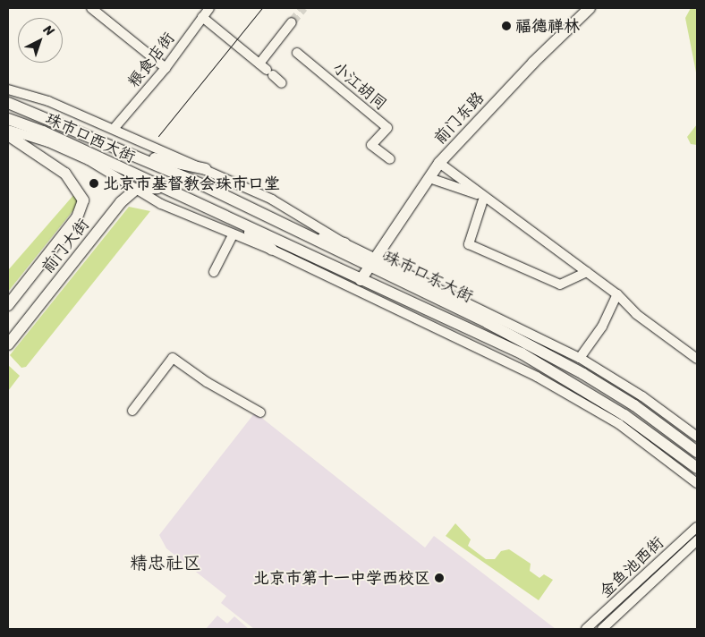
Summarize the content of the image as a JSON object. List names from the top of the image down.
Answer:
{
  "streets": {
    "main road": [
      "前门东路",
      "珠市口西大街",
      "前门大街",
      "珠市口东大街"
    ],
    "street": ["粮食店街", "小江胡同", "金鱼池西街"]
  },
  "crossings": [
    ["粮食店街", "珠市口西大街"],
    ["前门东路", "珠市口东大街"],
    ["珠市口西大街", "前门大街"],
    ["珠市口西大街", "珠市口东大街"]
  ],
  "districts": ["精忠社区"],
  "places": ["福德禅林", "北京市基督教会珠市口堂", "北京市第十一中学西校区"],
  "north": "top right"
}
